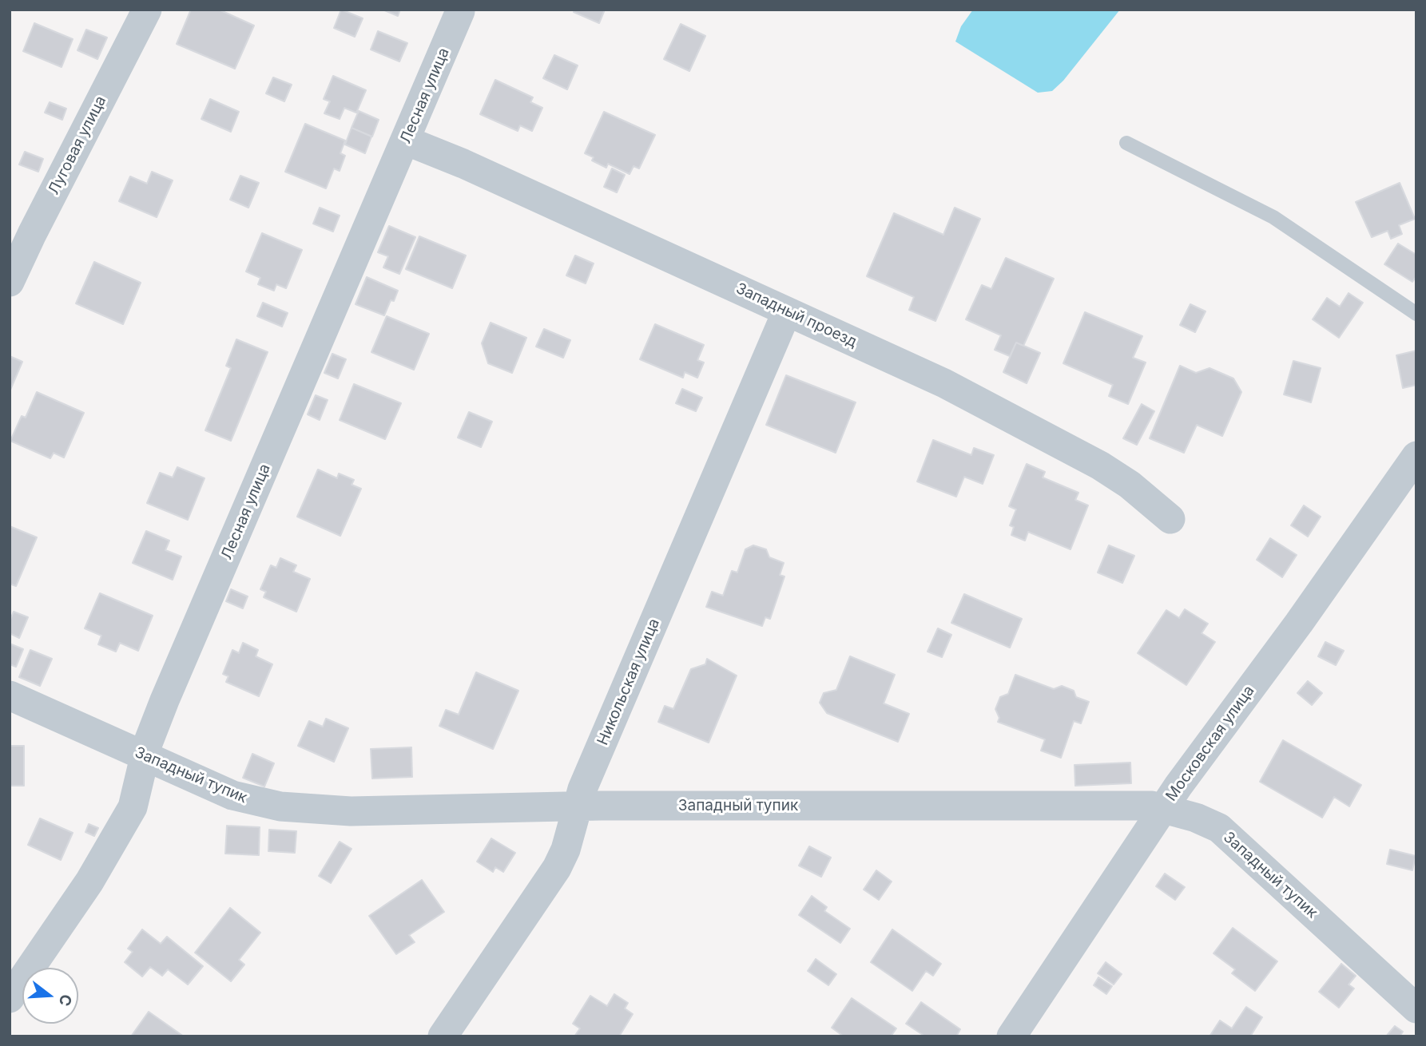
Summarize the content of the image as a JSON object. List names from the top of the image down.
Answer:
{
  "streets": {
    "street": [
      "Лесная улица",
      "Луговая улица",
      "Западный проезд",
      "Никольская улица",
      "Московская улица",
      "Западный тупик"
    ]
  },
  "crossings": [
    ["Лесная улица", "Западный проезд"],
    ["Лесная улица", "Западный тупик"],
    ["Западный проезд", "Никольская улица"],
    ["Никольская улица", "Западный тупик"],
    ["Московская улица", "Западный тупик"]
  ],
  "north": "right"
}
